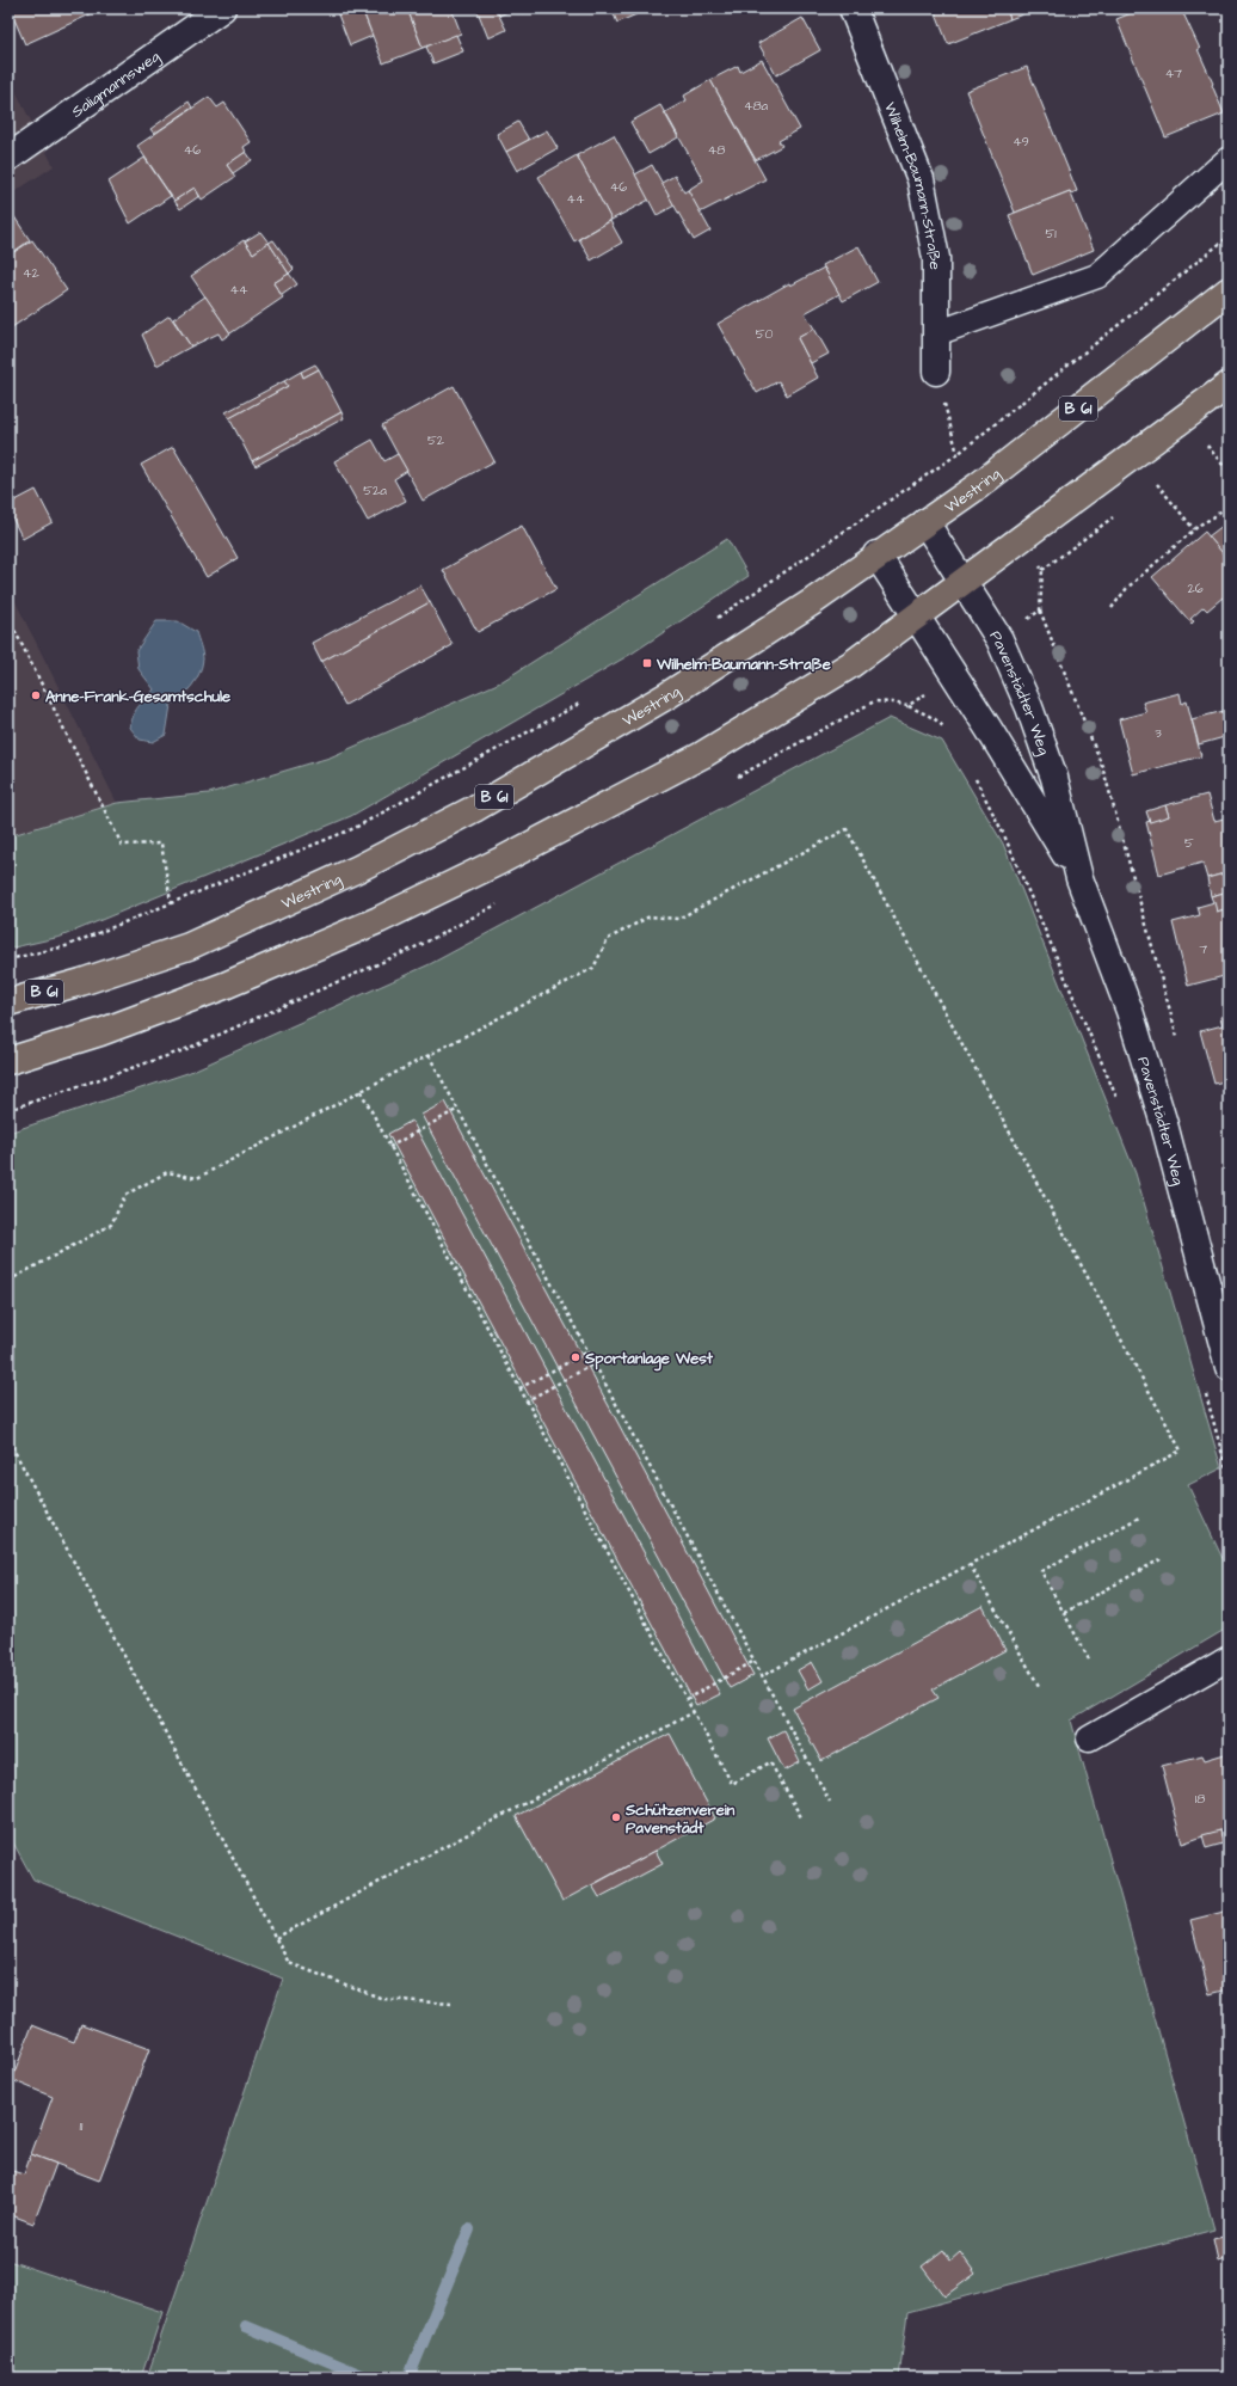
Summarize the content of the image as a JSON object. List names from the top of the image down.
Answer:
{
  "streets": {
    "main road": ["B 61", "Westring"],
    "street": ["Saligmannsweg", "Wilhelm-Baumann-Straße", "Pavenstädter Weg"]
  },
  "crossings": [
    ["Westring", "Pavenstädter Weg"]
  ],
  "places": {
    "transit": ["Wilhelm-Baumann-Straße"],
    "other": ["Anne-Frank-Gesamtschule", "Sportanlage West", "Schützenverein Pavenstädt"]
  },
  "house_numbers": [
    "47",
    "48a",
    "49",
    "46",
    "48",
    "46",
    "44",
    "51",
    "42",
    "44",
    "50",
    "52",
    "52a",
    "26",
    "3",
    "5",
    "7",
    "18",
    "11"
  ]
}
